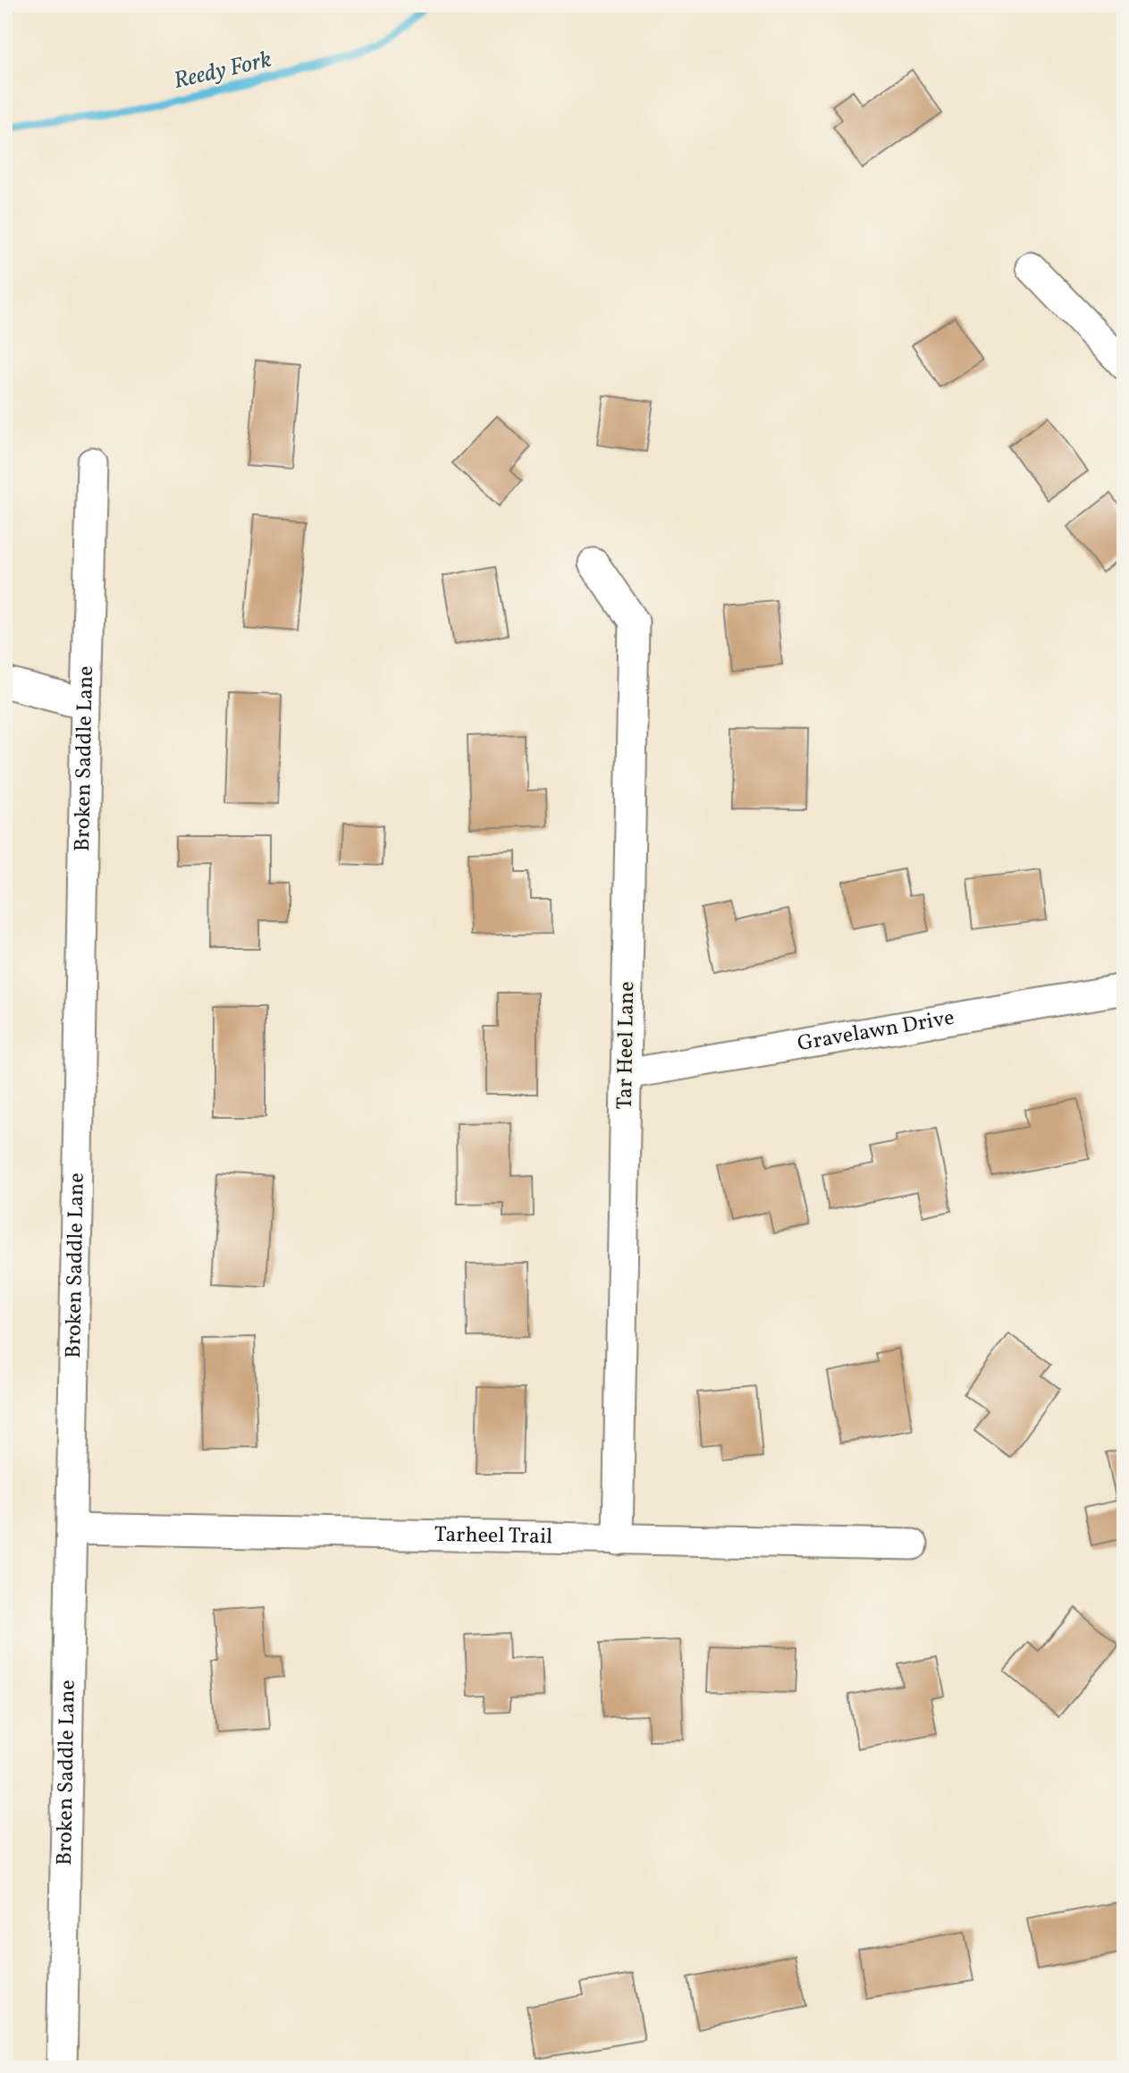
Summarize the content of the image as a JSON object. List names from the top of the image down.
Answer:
{
  "streets": {
    "street": [
      "Broken Saddle Lane",
      "Gravelawn Drive",
      "Tar Heel Lane",
      "Tarheel Trail"
    ]
  },
  "crossings": [
    ["Broken Saddle Lane", "Tarheel Trail"],
    ["Gravelawn Drive", "Tar Heel Lane"],
    ["Tar Heel Lane", "Tarheel Trail"]
  ],
  "water": ["Reedy Fork"]
}
